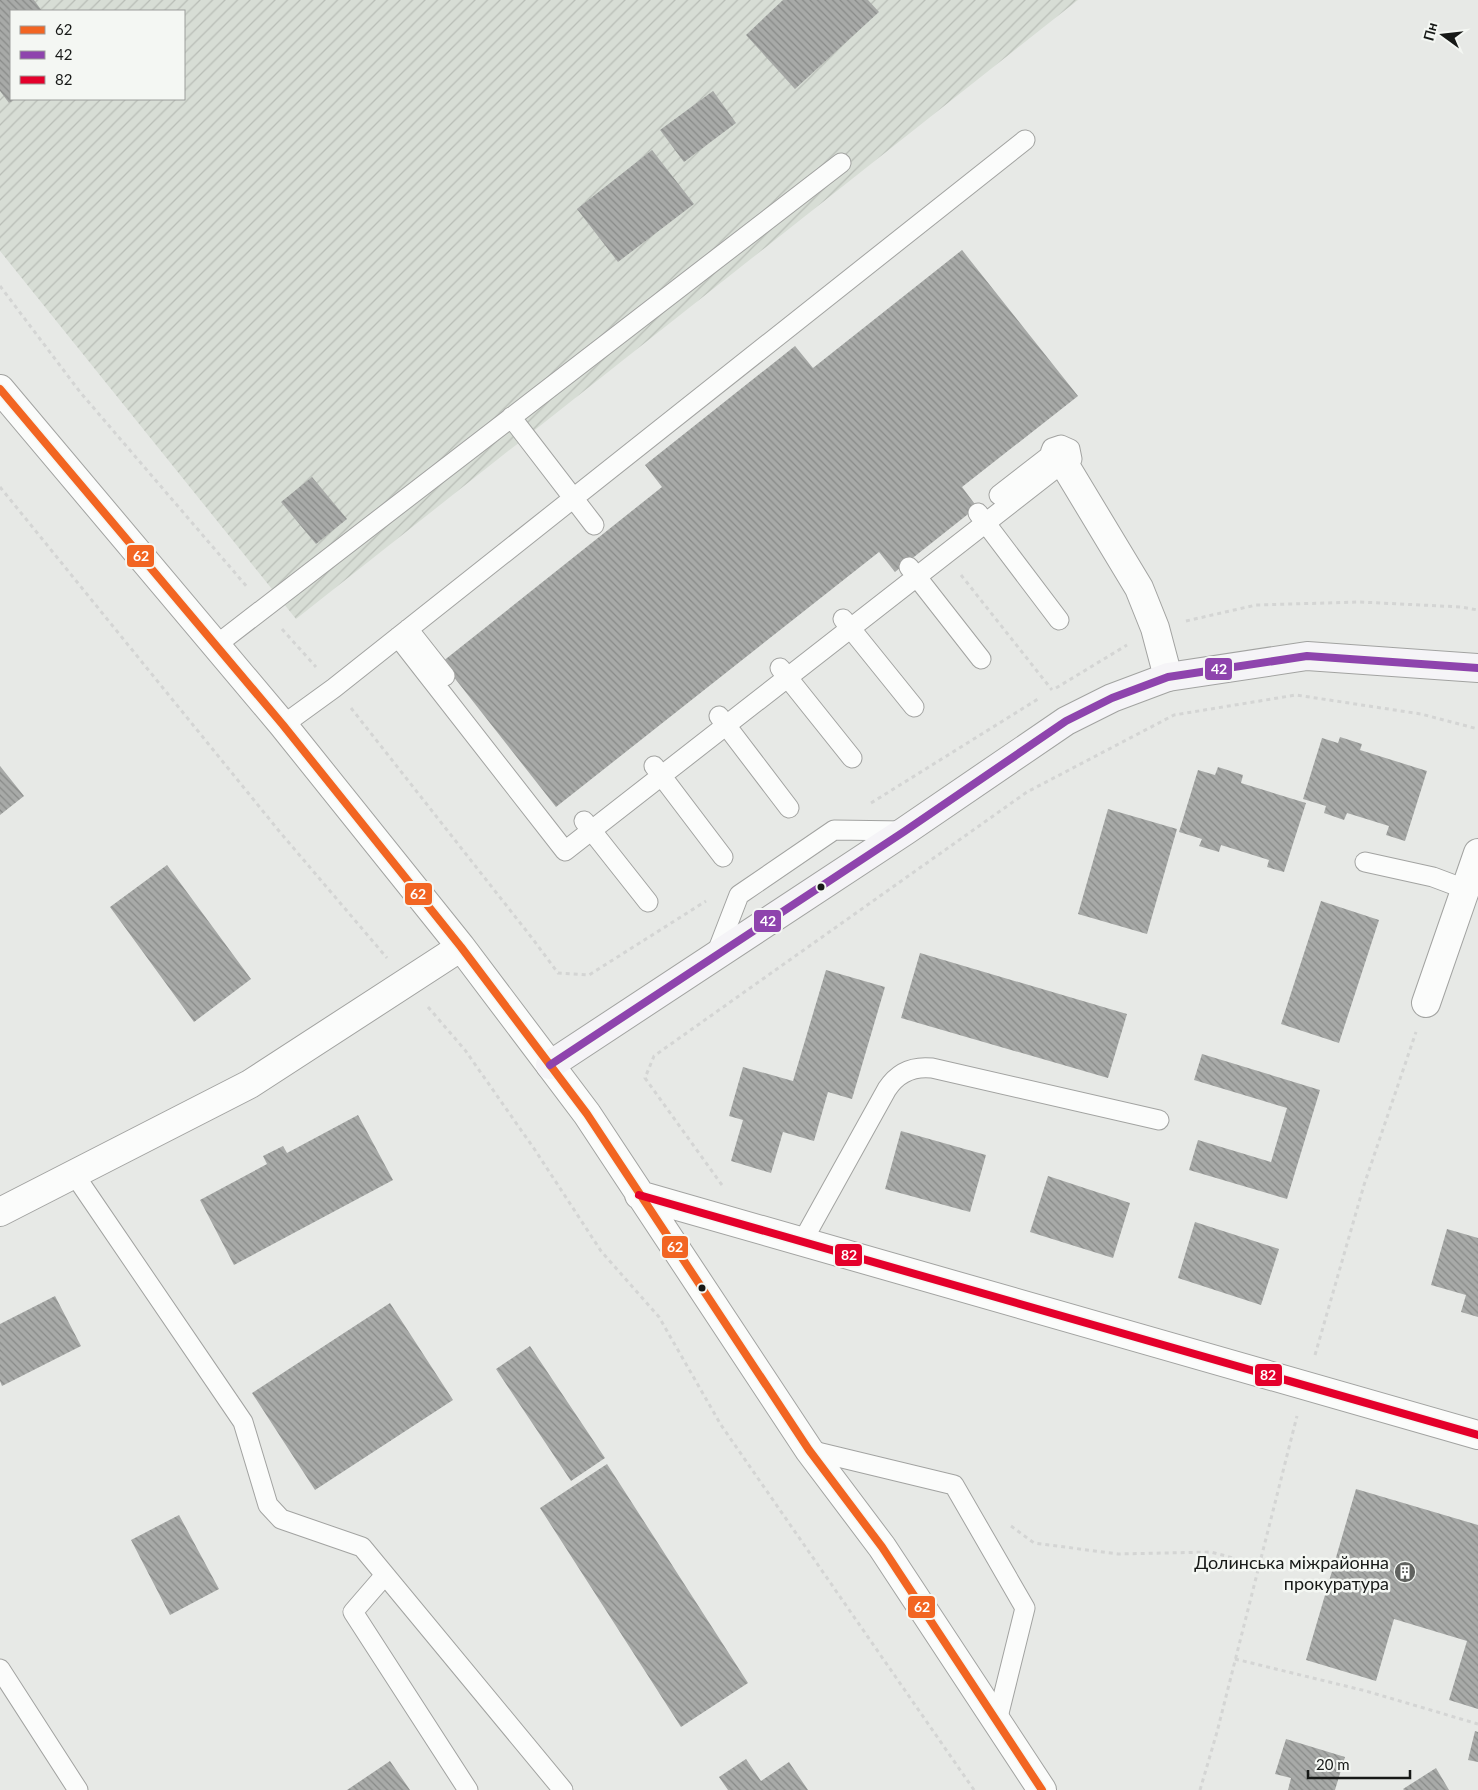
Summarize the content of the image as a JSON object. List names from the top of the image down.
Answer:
{
  "places": {
    "building": ["Долинська міжрайонна прокуратура"]
  },
  "lines": ["transit line 62", "transit line 42", "transit line 82"],
  "legend": ["62", "42", "82"],
  "scale_bar": "20 m",
  "north": "left"
}
